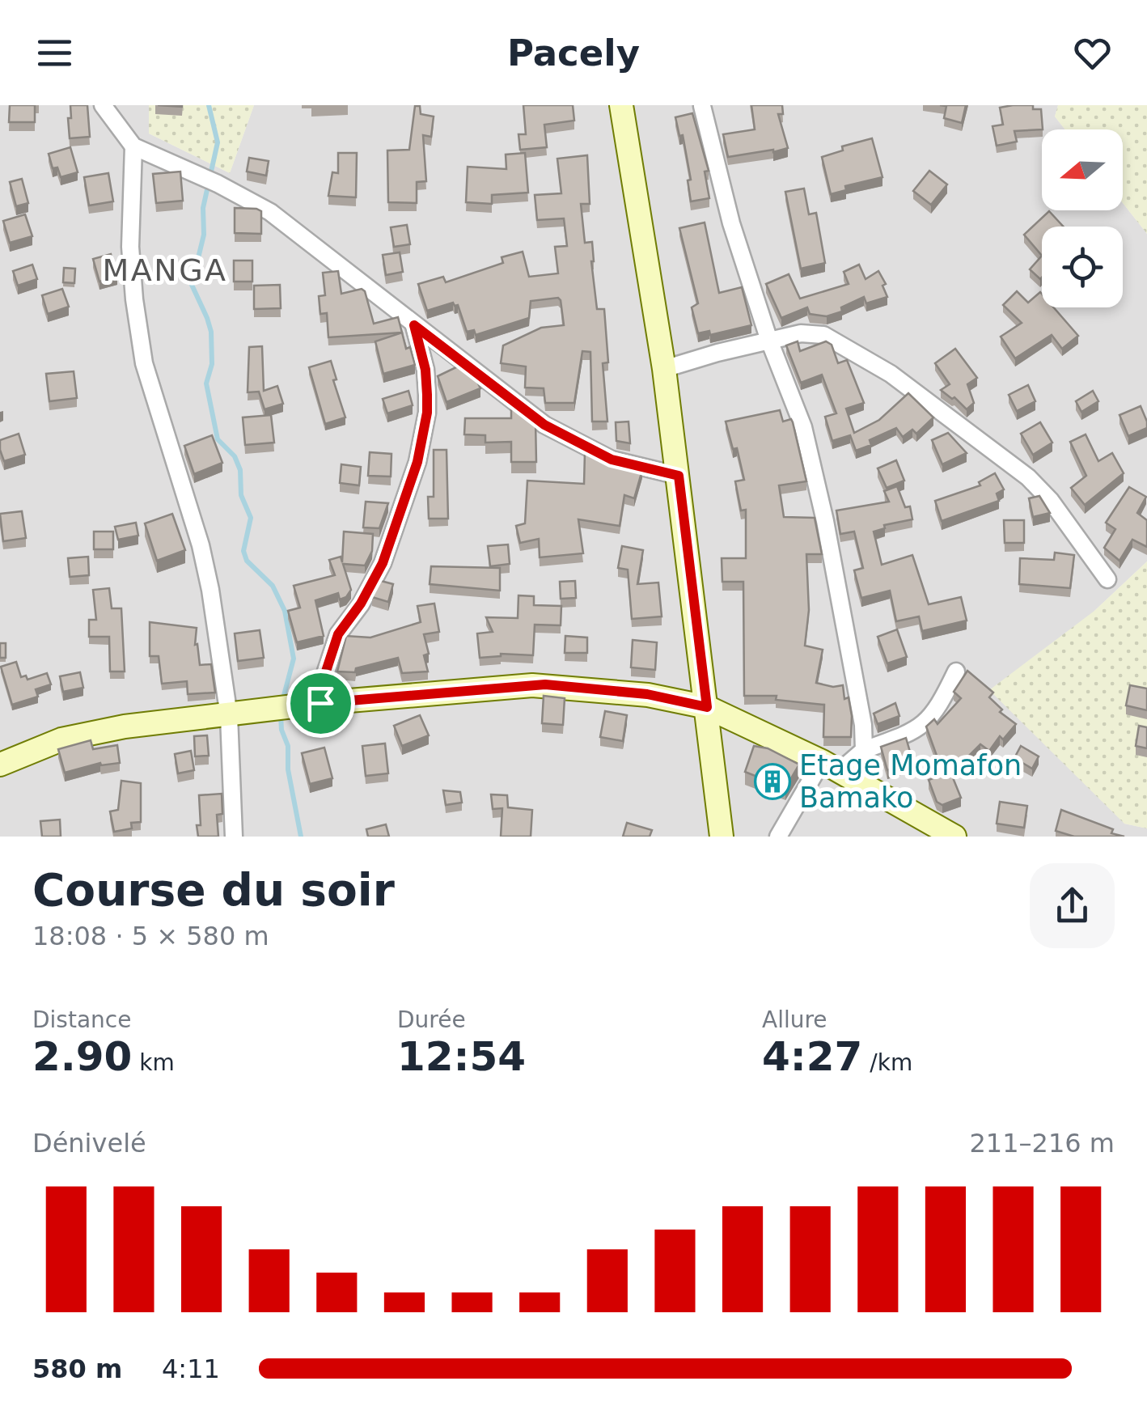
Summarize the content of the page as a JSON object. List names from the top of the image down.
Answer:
{
  "districts": ["MANGA"],
  "places": {
    "building": ["Etage Momafon Bamako"]
  },
  "north": "left",
  "page": {
    "header": "Pacely",
    "heading": ["Course du soir", "18:08 · 5 × 580 m"],
    "stats": [
      ["Distance", "2.90 km"],
      ["Durée", "12:54"],
      ["Allure", "4:27 /km"]
    ],
    "chart": ["Dénivelé", "211–216 m"],
    "list": [
      {
        "name": "580 m",
        "note": "4:11"
      }
    ]
  }
}
